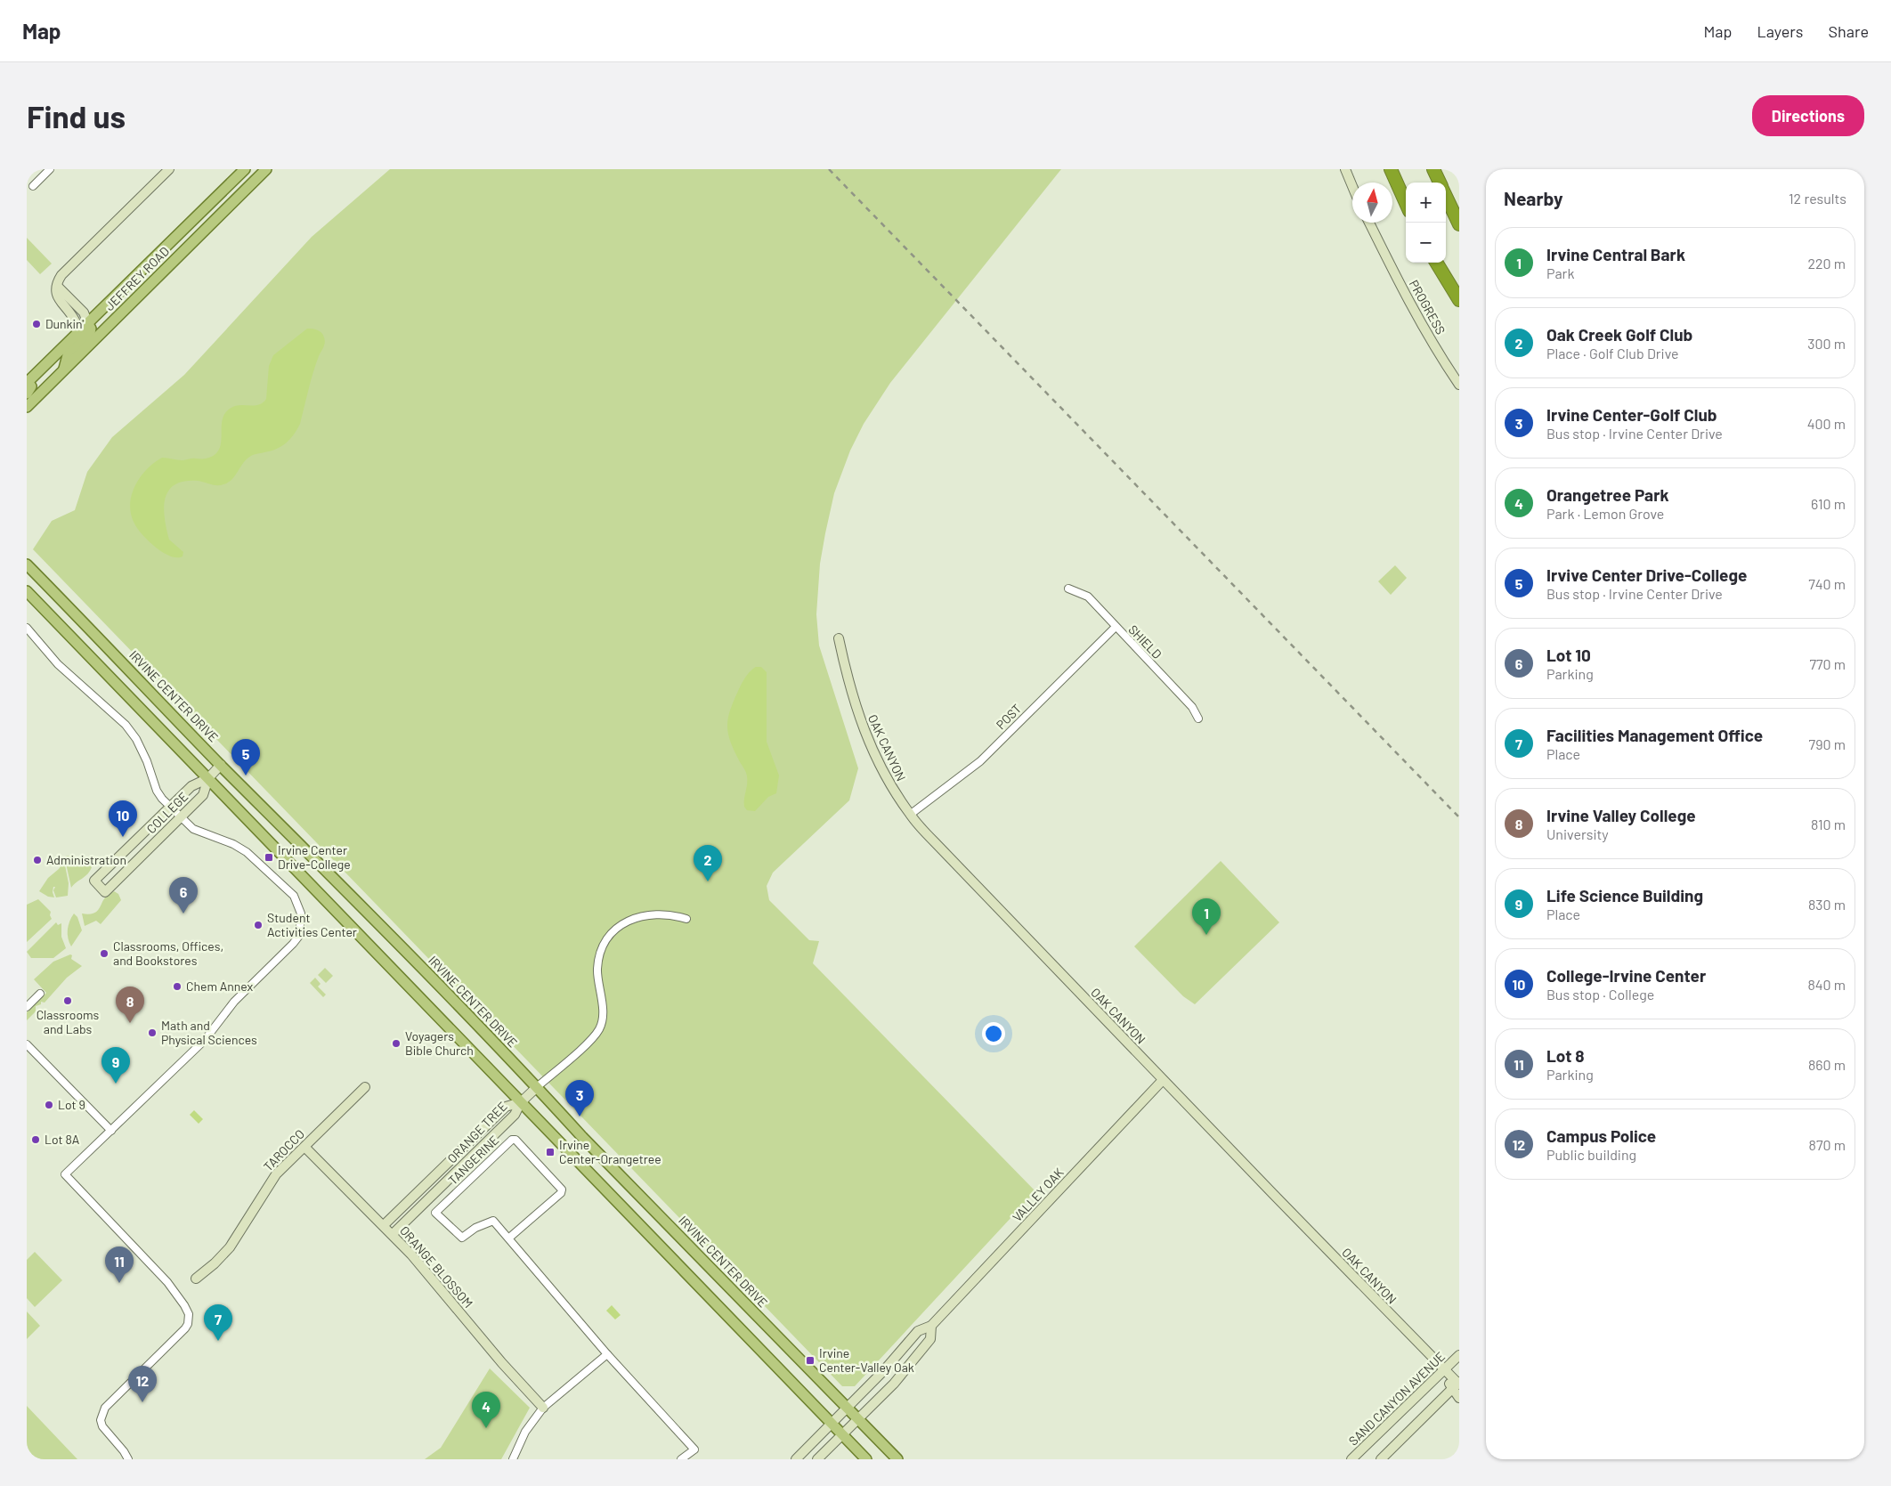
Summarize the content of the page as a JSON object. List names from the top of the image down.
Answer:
{
  "streets": {
    "main road": ["JEFFREY ROAD", "IRVINE CENTER DRIVE"],
    "street": [
      "PROGRESS",
      "SHIELD",
      "POST",
      "OAK CANYON",
      "COLLEGE",
      "ORANGE TREE",
      "TAROCCO",
      "TANGERINE",
      "VALLEY OAK",
      "ORANGE BLOSSOM",
      "SAND CANYON AVENUE"
    ]
  },
  "crossings": [
    ["SHIELD", "POST"],
    ["IRVINE CENTER DRIVE", "COLLEGE"],
    ["IRVINE CENTER DRIVE", "VALLEY OAK"],
    ["POST", "OAK CANYON"],
    ["OAK CANYON", "VALLEY OAK"],
    ["OAK CANYON", "SAND CANYON AVENUE"],
    ["ORANGE TREE", "ORANGE BLOSSOM"],
    ["TAROCCO", "ORANGE BLOSSOM"]
  ],
  "places": {
    "other": [
      "Dunkin'",
      "Administration",
      "Student Activities Center",
      "Classrooms, Offices, and Bookstores",
      "Chem Annex",
      "Classrooms and Labs",
      "Math and Physical Sciences",
      "Voyagers Bible Church",
      "Lot 9",
      "Lot 8A"
    ],
    "transit": ["Irvine Center Drive-College", "Irvine Center-Orangetree", "Irvine Center-Valley Oak"]
  },
  "north": "top",
  "page": {
    "header": "Map",
    "nav": ["Map", "Layers", "Share"],
    "buttons": "Directions",
    "title": "Find us",
    "heading": ["Nearby", "12 results"],
    "map_buttons": ["+", "−"],
    "list": [
      {
        "mark": "1",
        "name": "Irvine Central Bark",
        "note": "Park",
        "value": "220 m"
      },
      {
        "mark": "2",
        "name": "Oak Creek Golf Club",
        "note": "Place · Golf Club Drive",
        "value": "300 m"
      },
      {
        "mark": "3",
        "name": "Irvine Center-Golf Club",
        "note": "Bus stop · Irvine Center Drive",
        "value": "400 m"
      },
      {
        "mark": "4",
        "name": "Orangetree Park",
        "note": "Park · Lemon Grove",
        "value": "610 m"
      },
      {
        "mark": "5",
        "name": "Irvive Center Drive-College",
        "note": "Bus stop · Irvine Center Drive",
        "value": "740 m"
      },
      {
        "mark": "6",
        "name": "Lot 10",
        "note": "Parking",
        "value": "770 m"
      },
      {
        "mark": "7",
        "name": "Facilities Management Office",
        "note": "Place",
        "value": "790 m"
      },
      {
        "mark": "8",
        "name": "Irvine Valley College",
        "note": "University",
        "value": "810 m"
      },
      {
        "mark": "9",
        "name": "Life Science Building",
        "note": "Place",
        "value": "830 m"
      },
      {
        "mark": "10",
        "name": "College-Irvine Center",
        "note": "Bus stop · College",
        "value": "840 m"
      },
      {
        "mark": "11",
        "name": "Lot 8",
        "note": "Parking",
        "value": "860 m"
      },
      {
        "mark": "12",
        "name": "Campus Police",
        "note": "Public building",
        "value": "870 m"
      }
    ],
    "pins": [
      "5",
      "10",
      "2",
      "6",
      "1",
      "8",
      "9",
      "3",
      "11",
      "7",
      "12",
      "4"
    ]
  }
}
